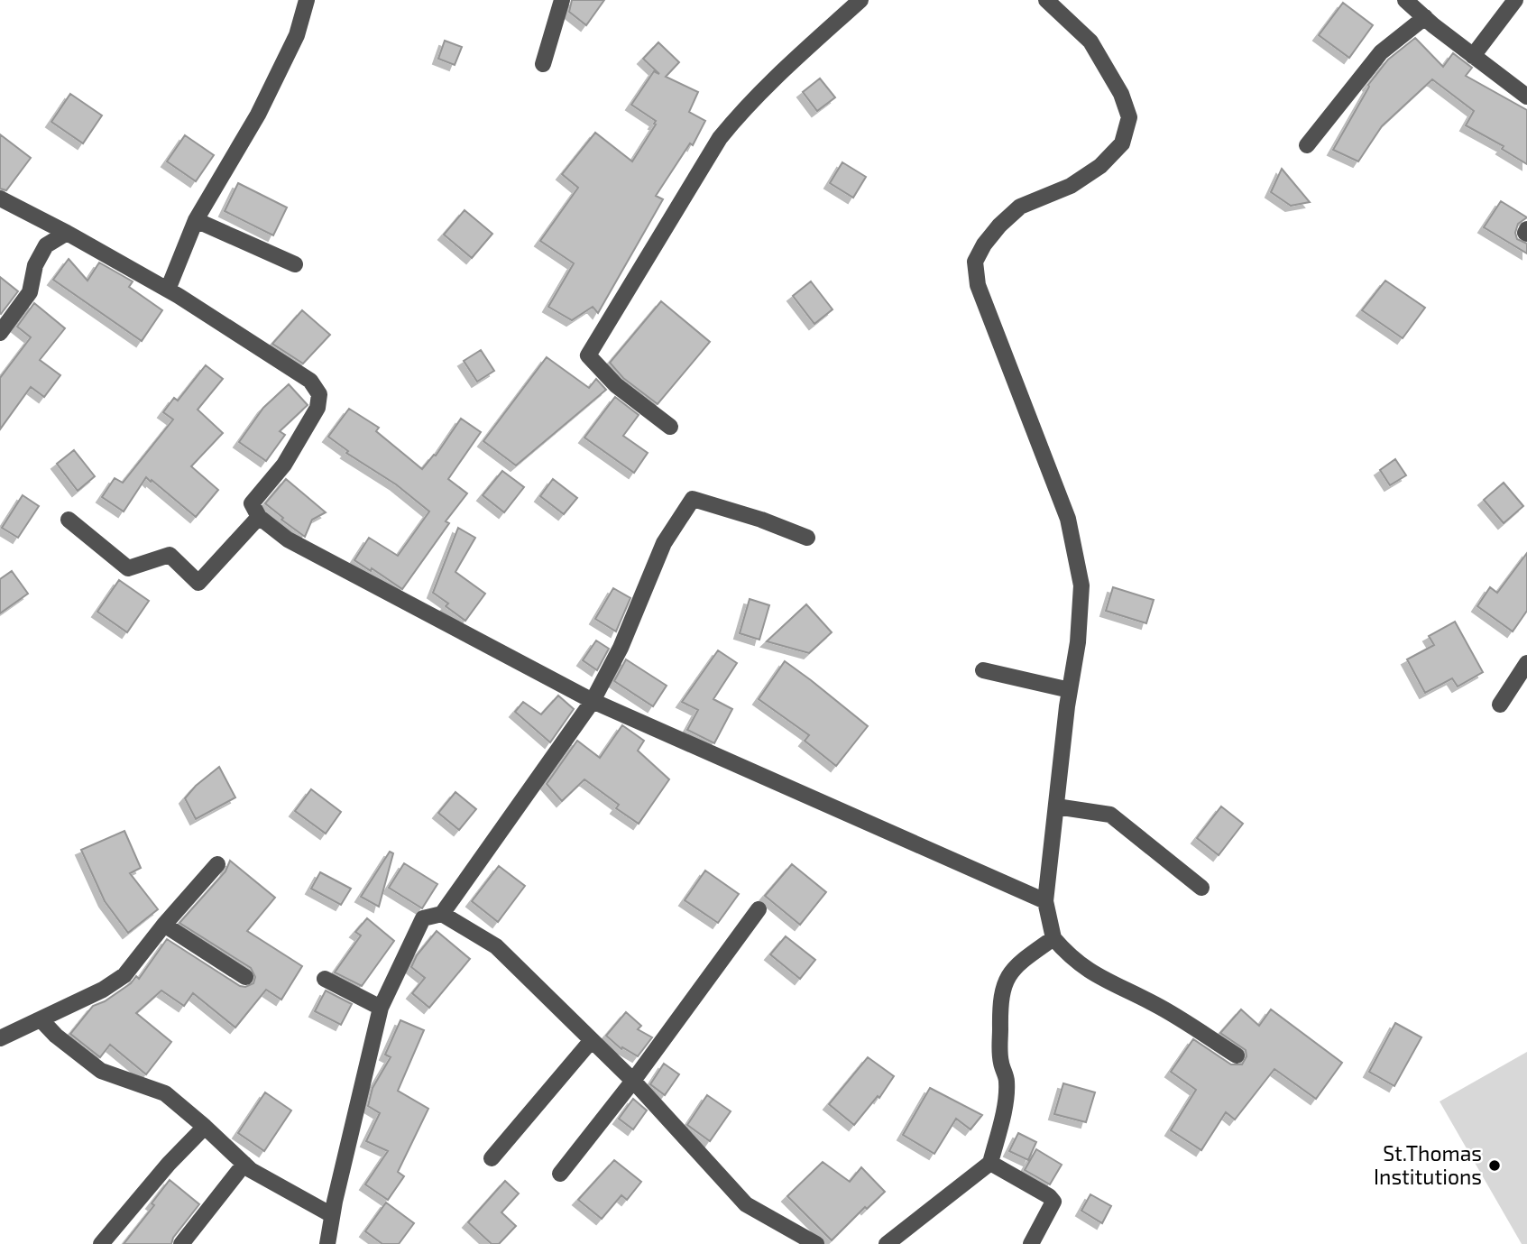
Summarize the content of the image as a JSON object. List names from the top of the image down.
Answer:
{
  "places": ["St.Thomas Institutions"]
}
